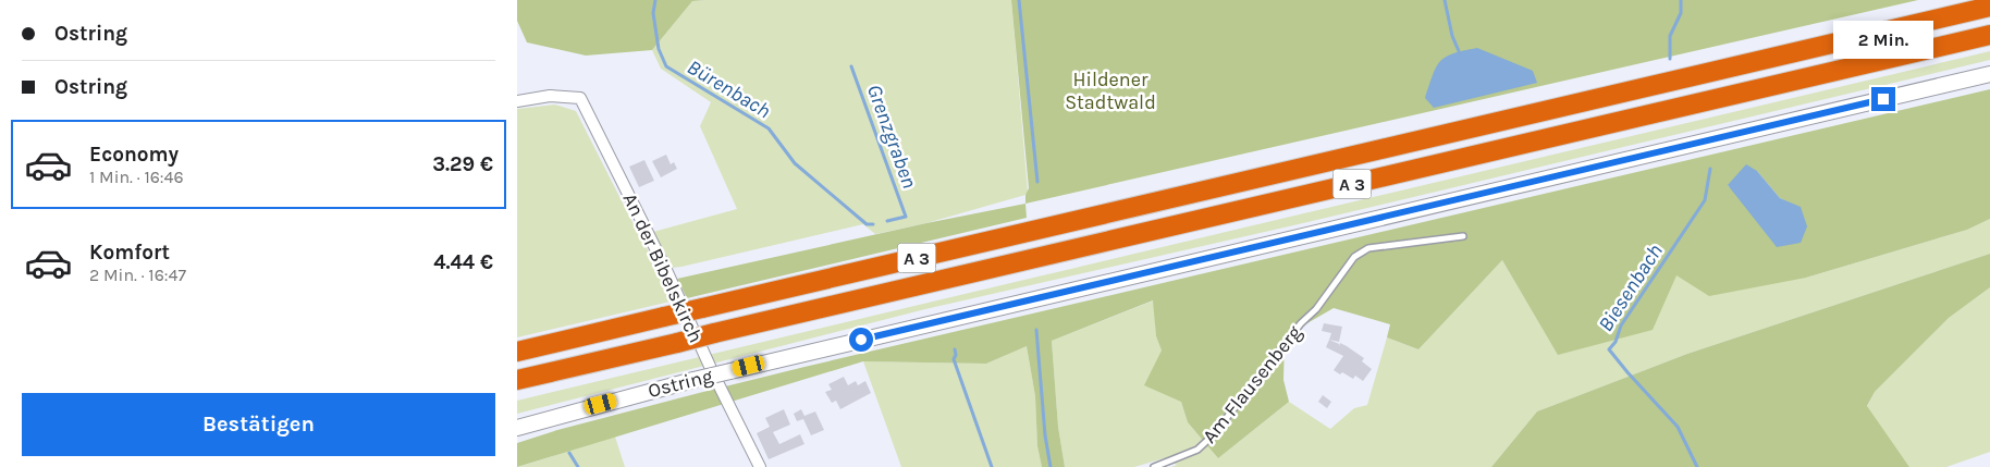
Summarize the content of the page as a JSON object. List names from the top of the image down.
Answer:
{
  "streets": {
    "highway": ["A 3"],
    "main road": ["Ostring"],
    "street": ["An der Bibelskirch"],
    "lane": ["Am Flausenberg"]
  },
  "water": ["Bürenbach", "Grenzgraben", "Biesenbach"],
  "parks": ["Hildener Stadtwald"],
  "page": {
    "banner": ["Ostring", "Ostring"],
    "bubble": "2 Min.",
    "list": [
      {
        "name": "Economy",
        "note": "1 Min. · 16:46",
        "value": "3.29 €"
      },
      {
        "name": "Komfort",
        "note": "2 Min. · 16:47",
        "value": "4.44 €"
      }
    ],
    "buttons": "Bestätigen"
  }
}
